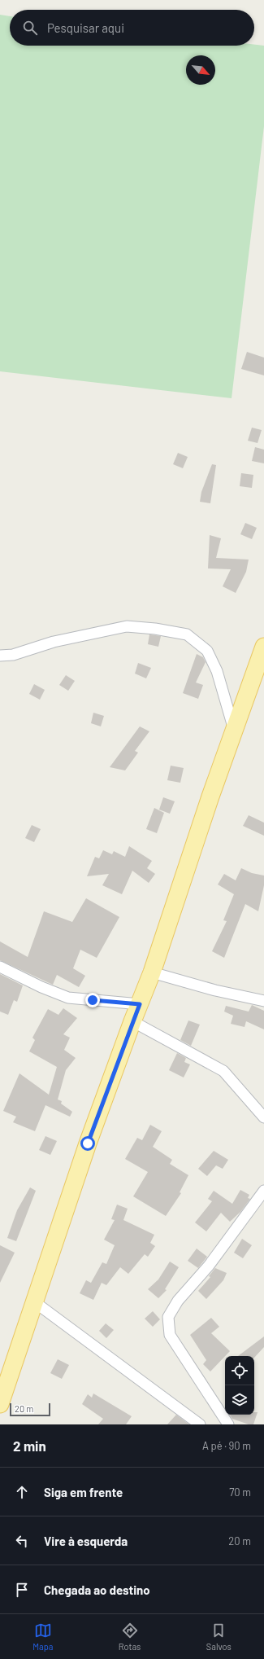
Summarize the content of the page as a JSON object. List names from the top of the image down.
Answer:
{
  "scale_bar": "20 m",
  "north": "bottom right",
  "page": {
    "search": "Pesquisar aqui",
    "scale": "20 m",
    "heading": ["2 min", "A pé · 90 m"],
    "list": [
      ["Siga em frente", "70 m"],
      ["Vire à esquerda", "20 m"],
      "Chegada ao destino"
    ],
    "nav": ["Mapa", "Rotas", "Salvos"]
  }
}
